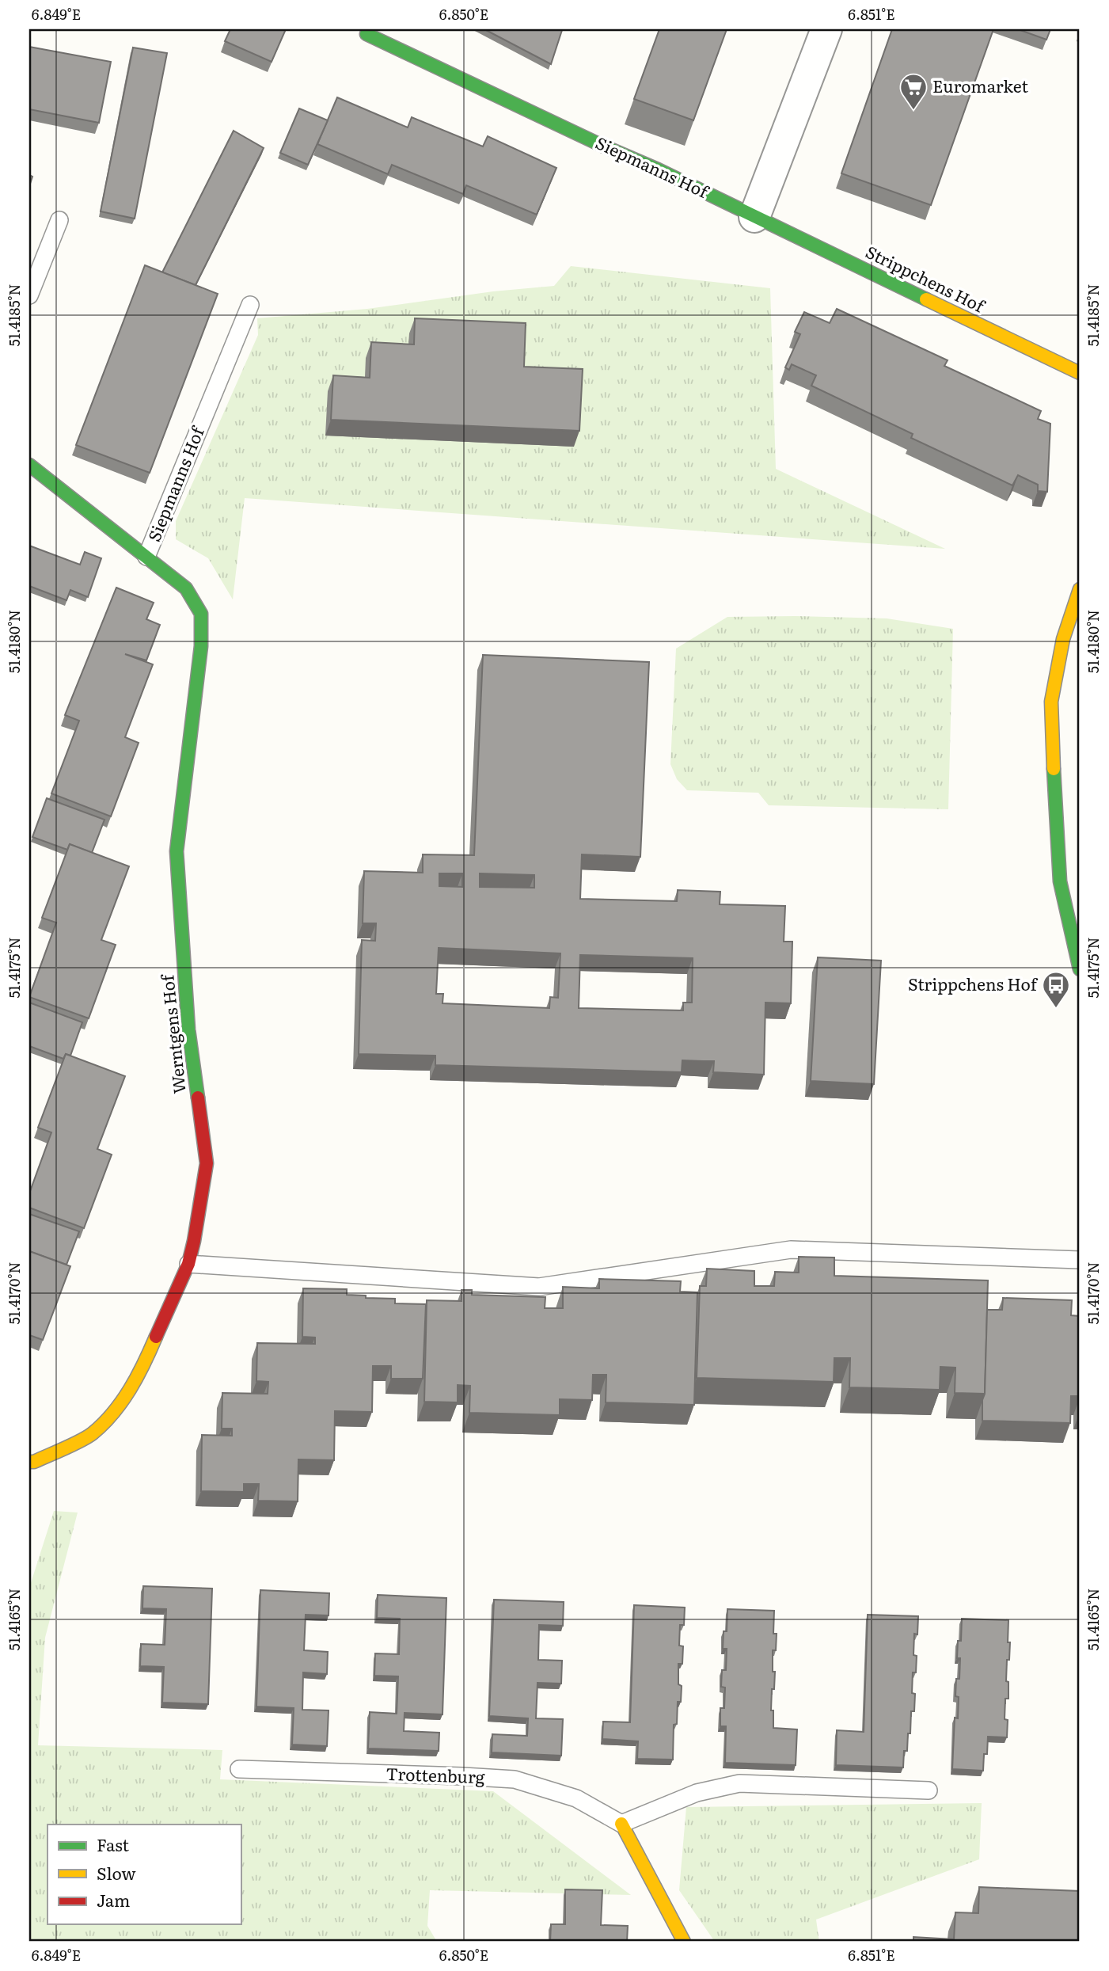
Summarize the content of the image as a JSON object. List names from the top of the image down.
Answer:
{
  "streets": {
    "street": ["Siepmanns Hof", "Strippchens Hof", "Werntgens Hof"],
    "lane": ["Trottenburg"]
  },
  "crossings": [
    ["Siepmanns Hof", "Strippchens Hof"],
    ["Siepmanns Hof", "Werntgens Hof"]
  ],
  "places": {
    "supermarket": ["Euromarket"],
    "bus stop": ["Strippchens Hof"]
  },
  "legend": ["Fast", "Slow", "Jam"],
  "coordinates": [
    "6.849°E",
    "6.850°E",
    "6.851°E",
    "51.4185°N",
    "51.4180°N",
    "51.4175°N",
    "51.4170°N",
    "51.4165°N"
  ]
}
